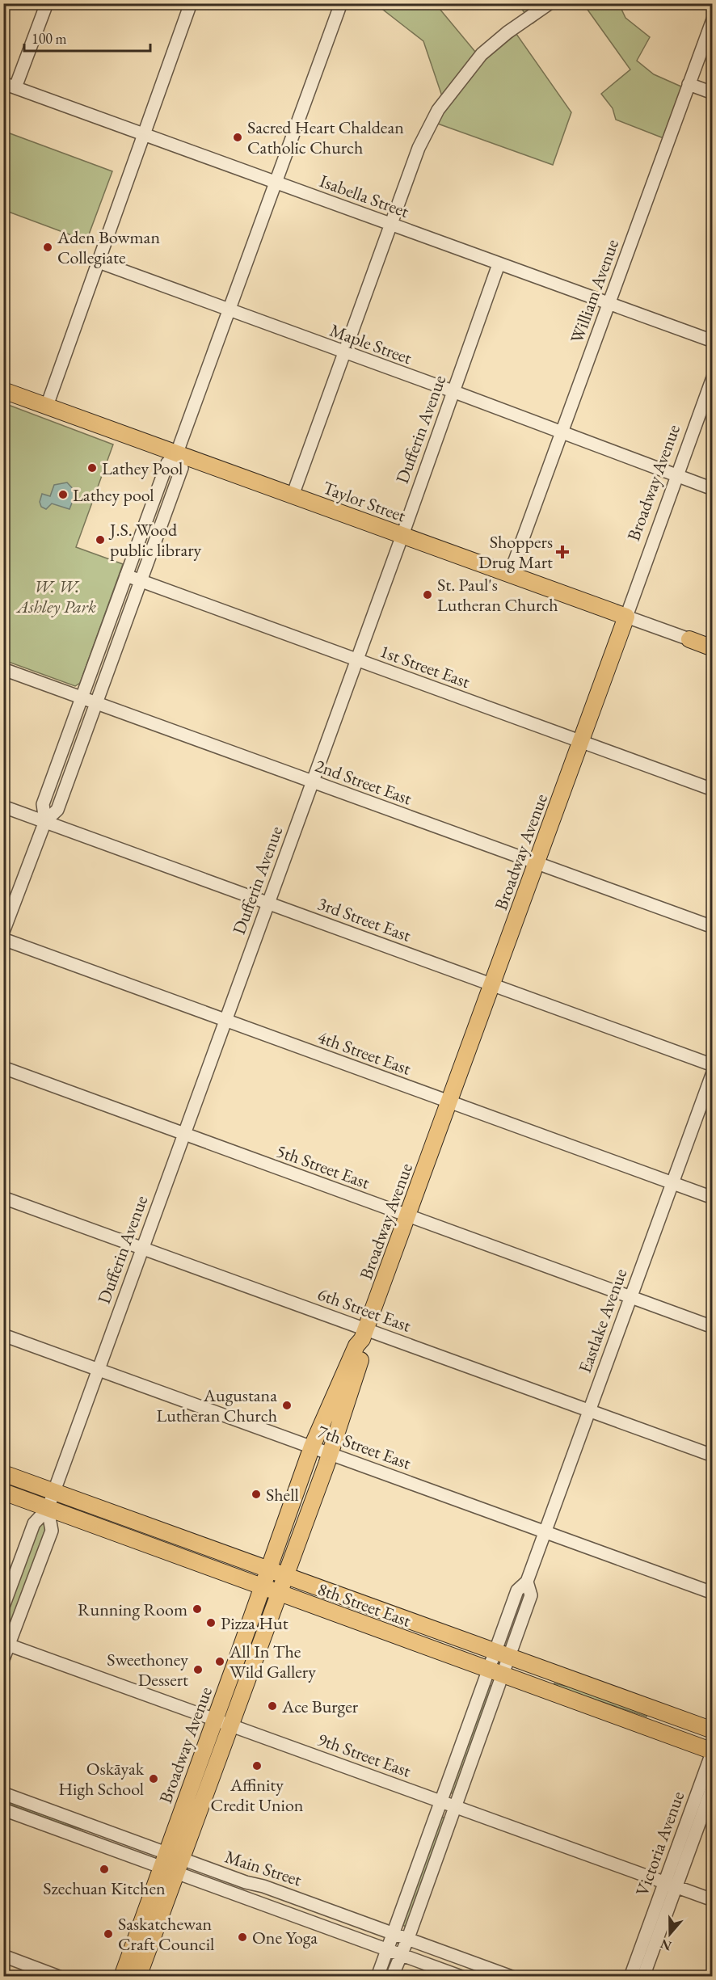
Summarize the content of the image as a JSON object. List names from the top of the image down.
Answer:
{
  "streets": {
    "main road": ["Broadway Avenue", "Taylor Street", "8th Street East"],
    "street": [
      "Isabella Street",
      "William Avenue",
      "Maple Street",
      "Dufferin Avenue",
      "1st Street East",
      "2nd Street East",
      "3rd Street East",
      "4th Street East",
      "5th Street East",
      "6th Street East",
      "Eastlake Avenue",
      "7th Street East",
      "9th Street East",
      "Victoria Avenue",
      "Main Street"
    ]
  },
  "crossings": [
    ["Isabella Street", "William Avenue"],
    ["Isabella Street", "Dufferin Avenue"],
    ["William Avenue", "Maple Street"],
    ["William Avenue", "Taylor Street"],
    ["Maple Street", "Dufferin Avenue"],
    ["Maple Street", "Broadway Avenue"],
    ["Dufferin Avenue", "Taylor Street"],
    ["Dufferin Avenue", "1st Street East"],
    ["Dufferin Avenue", "2nd Street East"],
    ["Dufferin Avenue", "3rd Street East"],
    ["Dufferin Avenue", "4th Street East"],
    ["Dufferin Avenue", "5th Street East"],
    ["Dufferin Avenue", "6th Street East"],
    ["Dufferin Avenue", "7th Street East"],
    ["Dufferin Avenue", "8th Street East"],
    ["Dufferin Avenue", "9th Street East"],
    ["Broadway Avenue", "Taylor Street"],
    ["Broadway Avenue", "1st Street East"],
    ["Broadway Avenue", "2nd Street East"],
    ["Broadway Avenue", "3rd Street East"],
    ["Broadway Avenue", "4th Street East"],
    ["Broadway Avenue", "5th Street East"],
    ["Broadway Avenue", "6th Street East"],
    ["Broadway Avenue", "7th Street East"],
    ["Broadway Avenue", "8th Street East"],
    ["Broadway Avenue", "9th Street East"],
    ["Broadway Avenue", "Main Street"],
    ["4th Street East", "Eastlake Avenue"],
    ["5th Street East", "Eastlake Avenue"],
    ["6th Street East", "Eastlake Avenue"],
    ["Eastlake Avenue", "7th Street East"],
    ["Eastlake Avenue", "8th Street East"],
    ["Eastlake Avenue", "9th Street East"],
    ["Eastlake Avenue", "Main Street"],
    ["8th Street East", "Victoria Avenue"],
    ["9th Street East", "Victoria Avenue"]
  ],
  "parks": ["W. W. Ashley Park"],
  "places": {
    "other": [
      "Sacred Heart Chaldean Catholic Church",
      "Aden Bowman Collegiate",
      "Lathey Pool",
      "Lathey pool",
      "J.S. Wood public library",
      "St. Paul's Lutheran Church",
      "Augustana Lutheran Church",
      "Shell",
      "Running Room",
      "Pizza Hut",
      "All In The Wild Gallery",
      "Sweethoney Dessert",
      "Ace Burger",
      "Affinity Credit Union",
      "Oskāyak High School",
      "Szechuan Kitchen",
      "Saskatchewan Craft Council",
      "One Yoga"
    ],
    "health": ["Shoppers Drug Mart"]
  },
  "scale_bar": "100 m",
  "north": "bottom"
}
